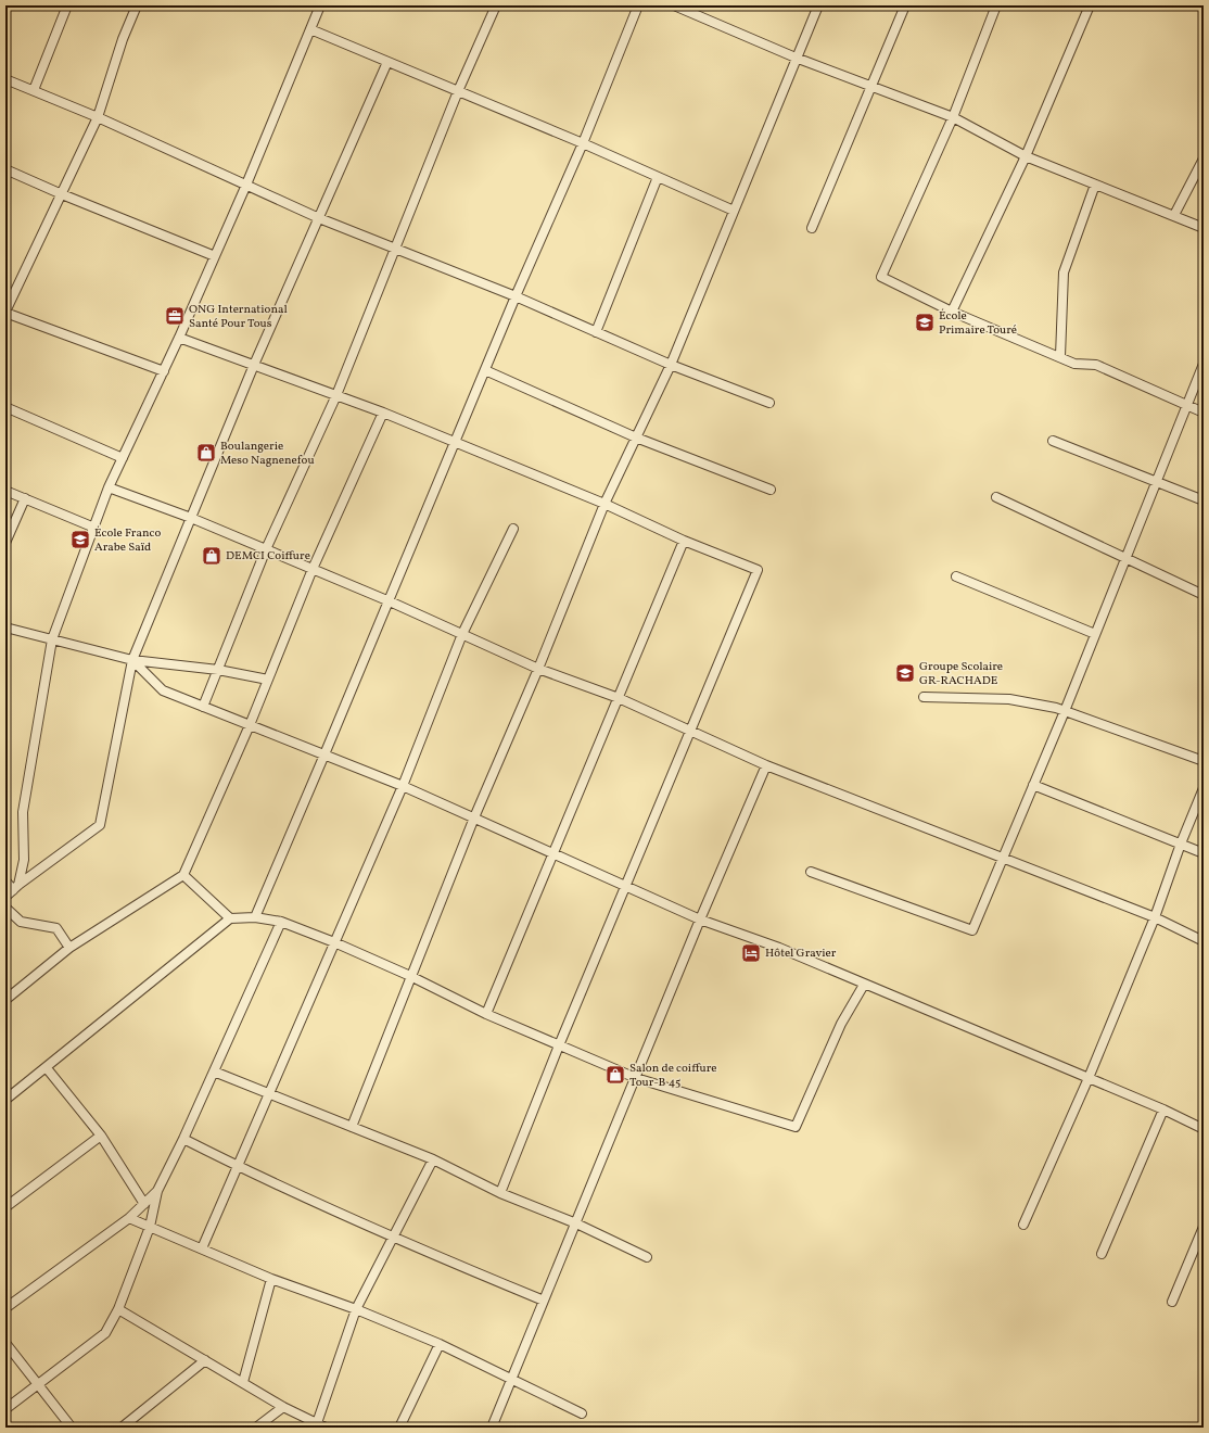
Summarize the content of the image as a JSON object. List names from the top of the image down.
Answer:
{
  "places": {
    "office": ["ONG International Santé Pour Tous"],
    "school or university": ["École Primaire Touré", "École Franco Arabe Saïd", "Groupe Scolaire GR-RACHADE"],
    "shop": ["Boulangerie Meso Nagnenefou", "DEMCI Coiffure", "Salon de coiffure Tour-B 45"],
    "hotel": ["Hôtel Gravier"]
  }
}
